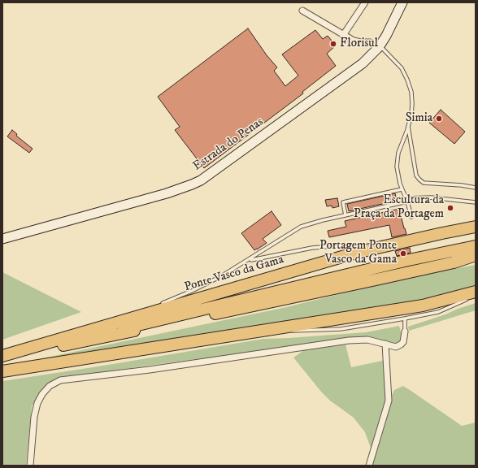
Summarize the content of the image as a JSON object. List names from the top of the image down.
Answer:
{
  "streets": {
    "highway": ["Ponte Vasco da Gama"],
    "street": ["Estrada do Penas"]
  },
  "places": [
    "Florisul",
    "Simia",
    "Escultura da Praça da Portagem",
    "Portagem Ponte Vasco da Gama"
  ]
}
